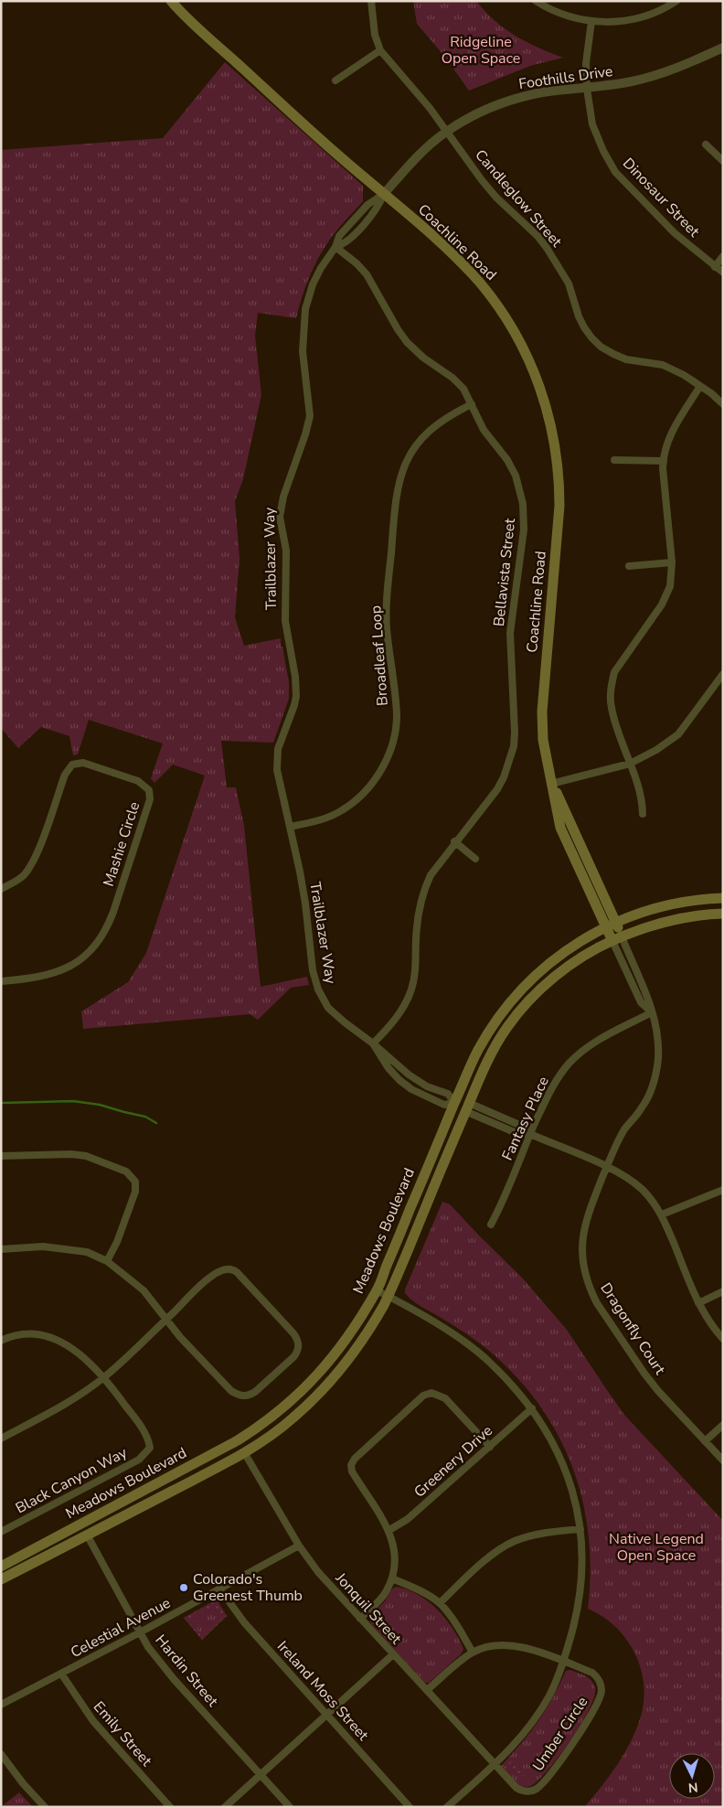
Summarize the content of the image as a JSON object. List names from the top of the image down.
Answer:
{
  "streets": {
    "main road": ["Coachline Road", "Meadows Boulevard"],
    "street": [
      "Foothills Drive",
      "Dinosaur Street",
      "Candleglow Street",
      "Trailblazer Way",
      "Bellavista Street",
      "Broadleaf Loop",
      "Mashie Circle",
      "Fantasy Place",
      "Dragonfly Court",
      "Greenery Drive",
      "Black Canyon Way",
      "Jonquil Street",
      "Celestial Avenue",
      "Hardin Street",
      "Ireland Moss Street",
      "Emily Street",
      "Umber Circle"
    ]
  },
  "crossings": [
    ["Foothills Drive", "Dinosaur Street"],
    ["Foothills Drive", "Candleglow Street"],
    ["Foothills Drive", "Coachline Road"],
    ["Foothills Drive", "Trailblazer Way"],
    ["Coachline Road", "Trailblazer Way"],
    ["Coachline Road", "Meadows Boulevard"],
    ["Trailblazer Way", "Bellavista Street"],
    ["Trailblazer Way", "Broadleaf Loop"],
    ["Trailblazer Way", "Meadows Boulevard"],
    ["Bellavista Street", "Broadleaf Loop"],
    ["Fantasy Place", "Dragonfly Court"],
    ["Meadows Boulevard", "Jonquil Street"],
    ["Meadows Boulevard", "Hardin Street"],
    ["Jonquil Street", "Celestial Avenue"],
    ["Jonquil Street", "Umber Circle"],
    ["Celestial Avenue", "Hardin Street"],
    ["Celestial Avenue", "Ireland Moss Street"],
    ["Celestial Avenue", "Emily Street"]
  ],
  "parks": ["Ridgeline Open Space", "Native Legend Open Space"],
  "places": ["Colorado's Greenest Thumb"],
  "north": "bottom"
}
